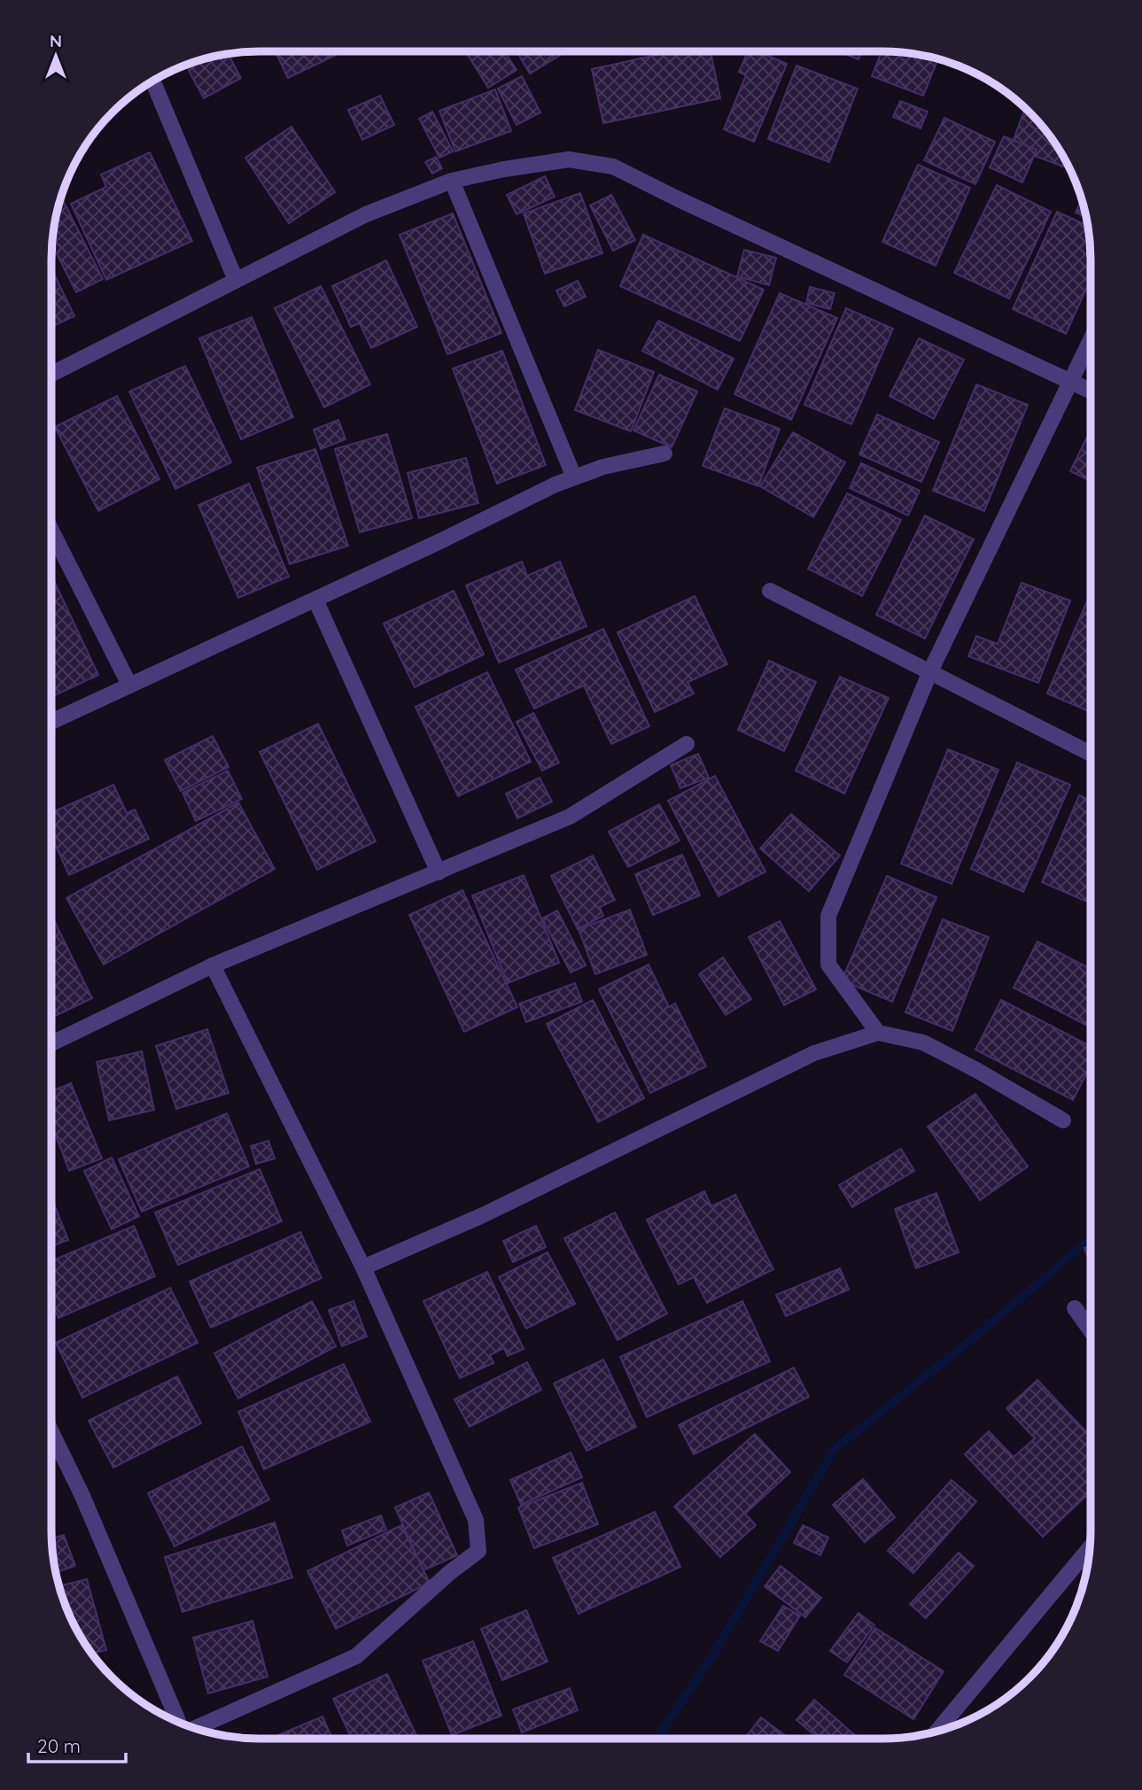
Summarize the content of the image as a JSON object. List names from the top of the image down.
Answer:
{
  "scale_bar": "20 m",
  "north": "top"
}
